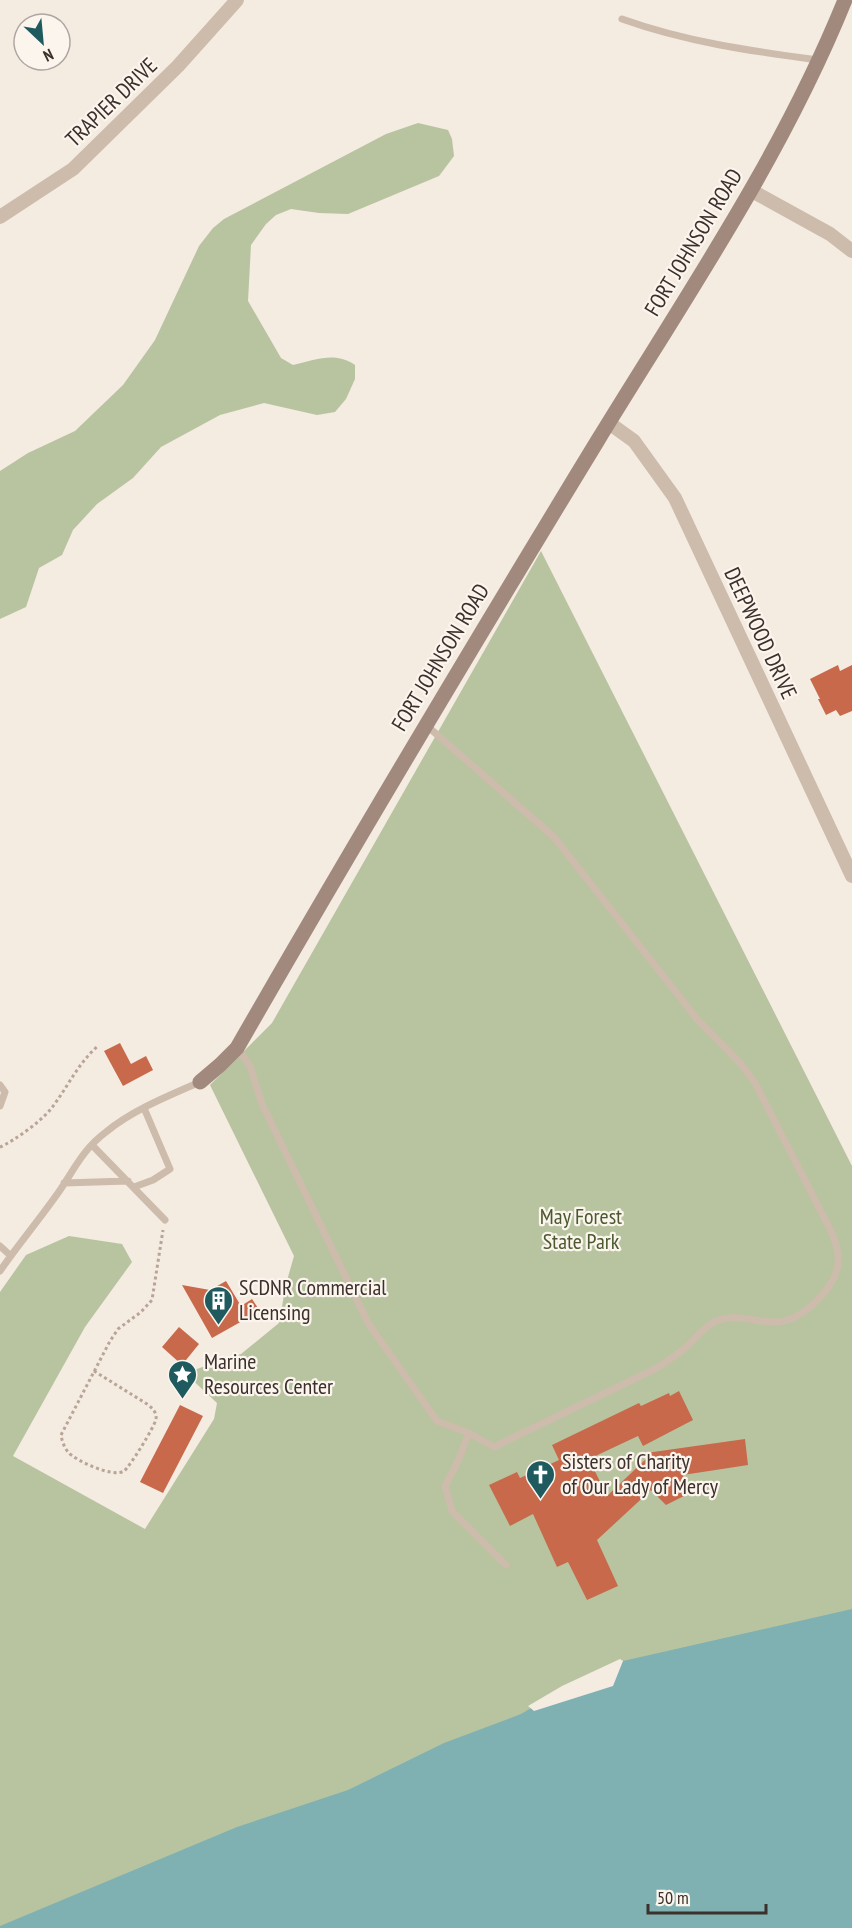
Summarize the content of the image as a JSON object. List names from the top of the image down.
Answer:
{
  "streets": {
    "street": ["TRAPIER DRIVE", "FORT JOHNSON ROAD", "DEEPWOOD DRIVE"]
  },
  "crossings": [
    ["FORT JOHNSON ROAD", "DEEPWOOD DRIVE"]
  ],
  "parks": ["May Forest State Park"],
  "places": {
    "building": ["SCDNR Commercial Licensing"],
    "place": ["Marine Resources Center"],
    "church": ["Sisters of Charity of Our Lady of Mercy"]
  },
  "scale_bar": "50 m",
  "north": "bottom right"
}
